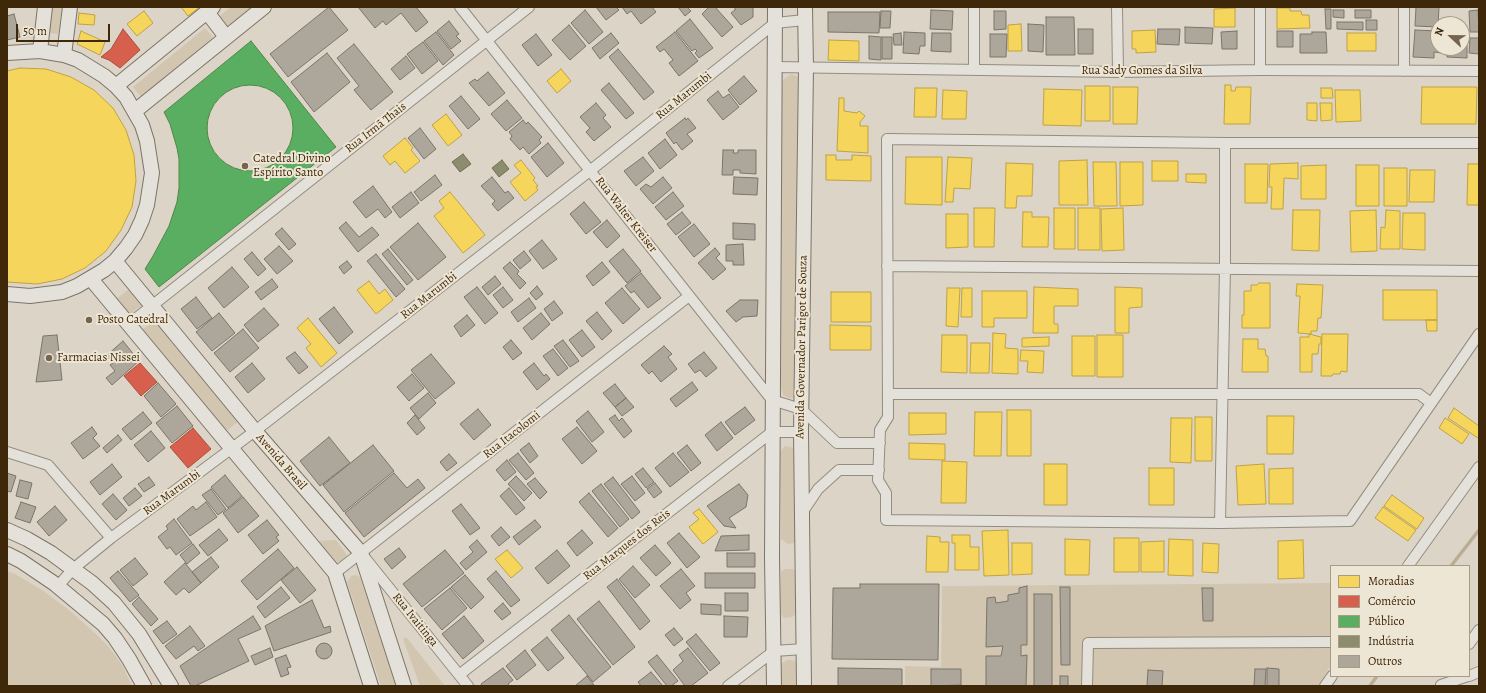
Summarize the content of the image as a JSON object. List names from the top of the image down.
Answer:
{
  "streets": {
    "street": [
      "Rua Sady Gomes da Silva",
      "Rua Marumbi",
      "Rua Irmã Thais",
      "Rua Walter Kreiser",
      "Avenida Governador Parigot de Souza",
      "Rua Itacolomi",
      "Avenida Brasil",
      "Rua Marques dos Reis",
      "Rua Ivaitinga"
    ]
  },
  "crossings": [
    ["Rua Sady Gomes da Silva", "Avenida Governador Parigot de Souza"],
    ["Rua Marumbi", "Rua Walter Kreiser"],
    ["Rua Marumbi", "Avenida Brasil"],
    ["Rua Irmã Thais", "Rua Walter Kreiser"],
    ["Rua Irmã Thais", "Avenida Brasil"],
    ["Rua Walter Kreiser", "Rua Itacolomi"],
    ["Rua Itacolomi", "Avenida Brasil"],
    ["Rua Itacolomi", "Rua Ivaitinga"],
    ["Avenida Brasil", "Rua Ivaitinga"],
    ["Rua Marques dos Reis", "Rua Ivaitinga"]
  ],
  "places": ["Catedral Divino Espírito Santo", "Posto Catedral", "Farmacias Nissei"],
  "legend": [
    "Moradias",
    "Comércio",
    "Público",
    "Indústria",
    "Outros"
  ],
  "scale_bar": "50 m",
  "north": "left"
}
